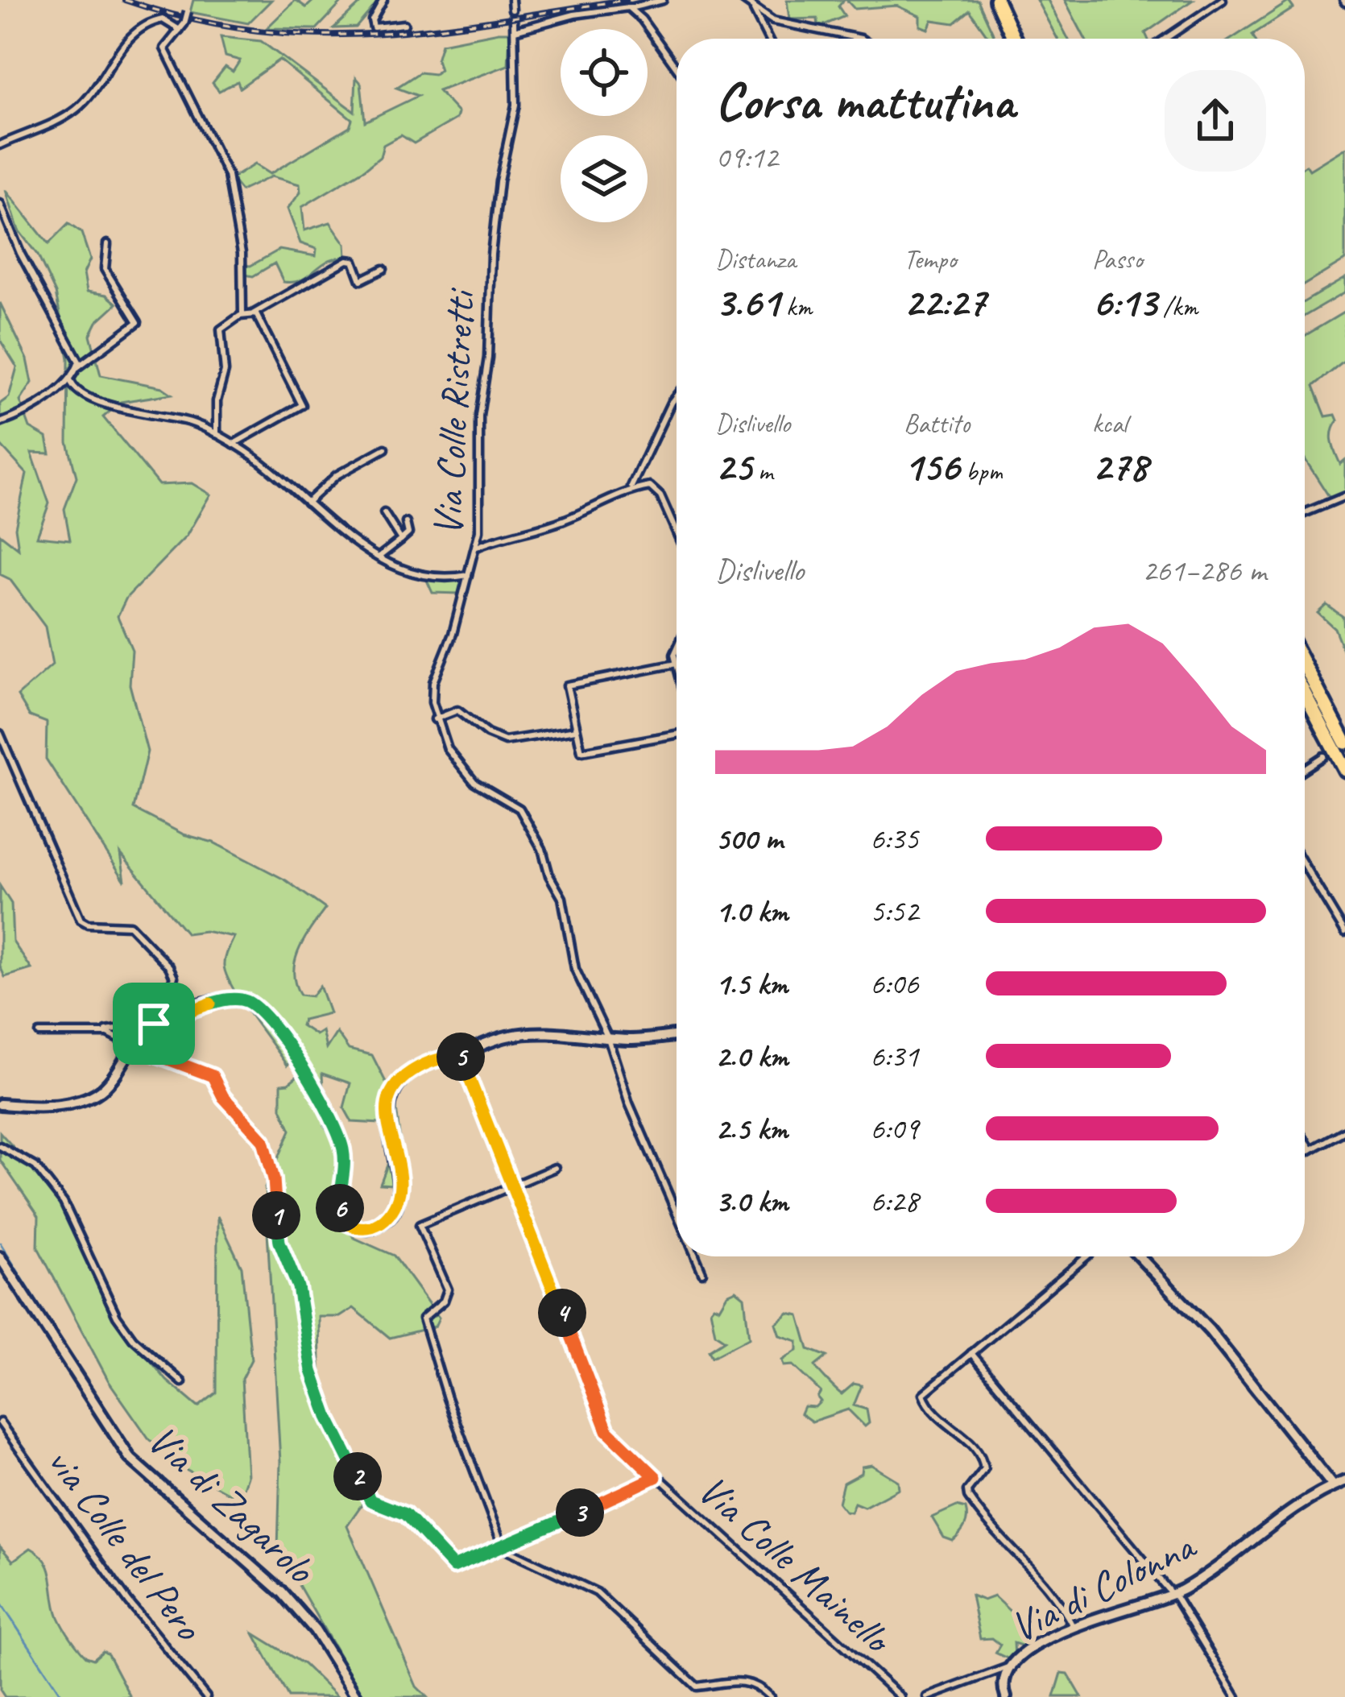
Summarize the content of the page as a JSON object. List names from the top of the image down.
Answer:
{
  "streets": {
    "street": [
      "Via Colle Ristretti",
      "Via di Zagarolo",
      "via Colle del Pero",
      "Via Colle Mainello",
      "Via di Colonna"
    ]
  },
  "page": {
    "heading": ["Corsa mattutina", "09:12"],
    "stats": [
      ["Distanza", "3.61 km"],
      ["Tempo", "22:27"],
      ["Passo", "6:13 /km"],
      ["Dislivello", "25 m"],
      ["Battito", "156 bpm"],
      ["kcal", "278"]
    ],
    "chart": ["Dislivello", "261–286 m"],
    "list": [
      {
        "name": "500 m",
        "note": "6:35"
      },
      {
        "name": "1.0 km",
        "note": "5:52"
      },
      {
        "name": "1.5 km",
        "note": "6:06"
      },
      {
        "name": "2.0 km",
        "note": "6:31"
      },
      {
        "name": "2.5 km",
        "note": "6:09"
      },
      {
        "name": "3.0 km",
        "note": "6:28"
      }
    ],
    "pins": [
      "5",
      "6",
      "1",
      "4",
      "2",
      "3"
    ]
  }
}
